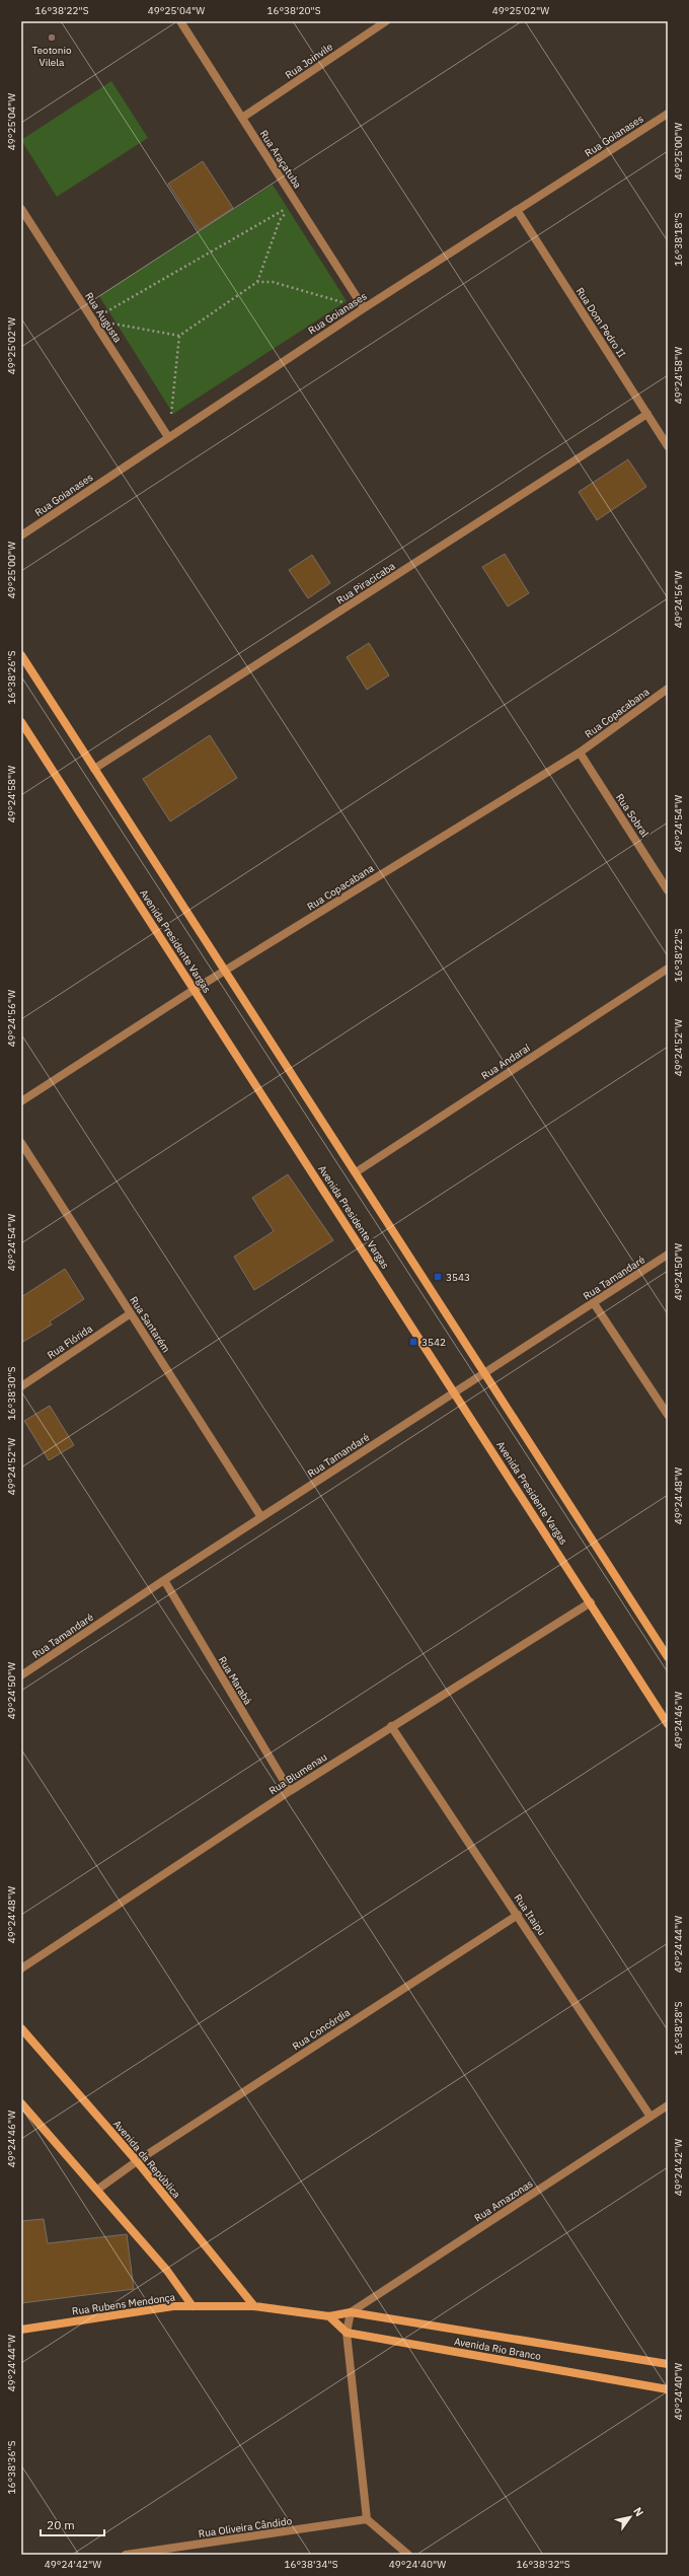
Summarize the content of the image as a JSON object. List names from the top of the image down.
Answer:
{
  "streets": {
    "street": [
      "Rua Joinvile",
      "Rua Goianases",
      "Rua Araçatuba",
      "Rua Augusta",
      "Rua Dom Pedro II",
      "Rua Piracicaba",
      "Rua Copacabana",
      "Rua Sobral",
      "Avenida Presidente Vargas",
      "Rua Andaraí",
      "Rua Tamandaré",
      "Rua Santarém",
      "Rua Flórida",
      "Rua Marabá",
      "Rua Blumenau",
      "Rua Itaipu",
      "Rua Concórdia",
      "Avenida da República",
      "Rua Amazonas",
      "Rua Rubens Mendonça",
      "Avenida Rio Branco",
      "Rua Oliveira Cândido"
    ]
  },
  "crossings": [
    ["Rua Joinvile", "Rua Araçatuba"],
    ["Rua Goianases", "Rua Araçatuba"],
    ["Rua Goianases", "Rua Augusta"],
    ["Rua Goianases", "Rua Dom Pedro II"],
    ["Rua Dom Pedro II", "Rua Piracicaba"],
    ["Rua Copacabana", "Rua Sobral"],
    ["Rua Copacabana", "Avenida Presidente Vargas"],
    ["Avenida Presidente Vargas", "Rua Tamandaré"],
    ["Avenida Presidente Vargas", "Rua Blumenau"],
    ["Rua Tamandaré", "Rua Santarém"],
    ["Rua Tamandaré", "Rua Marabá"],
    ["Rua Santarém", "Rua Flórida"],
    ["Rua Marabá", "Rua Blumenau"],
    ["Rua Blumenau", "Rua Itaipu"],
    ["Rua Itaipu", "Rua Concórdia"],
    ["Rua Itaipu", "Rua Amazonas"],
    ["Rua Concórdia", "Avenida da República"],
    ["Avenida da República", "Rua Rubens Mendonça"],
    ["Avenida da República", "Avenida Rio Branco"],
    ["Rua Amazonas", "Avenida Rio Branco"],
    ["Rua Rubens Mendonça", "Avenida Rio Branco"]
  ],
  "places": {
    "other": ["Teotonio Vilela"],
    "transit": ["3543", "3542"]
  },
  "scale_bar": "20 m",
  "north": "top right",
  "coordinates": [
    "16°38'22\"S",
    "49°25'04\"W",
    "16°38'20\"S",
    "49°25'02\"W",
    "49°25'00\"W",
    "16°38'18\"S",
    "49°24'58\"W",
    "49°24'56\"W",
    "16°38'26\"S",
    "49°24'54\"W",
    "49°24'52\"W",
    "49°24'50\"W",
    "16°38'30\"S",
    "49°24'48\"W",
    "49°24'46\"W",
    "49°24'44\"W",
    "16°38'28\"S",
    "49°24'42\"W",
    "49°24'40\"W",
    "16°38'36\"S",
    "16°38'34\"S",
    "16°38'32\"S"
  ]
}
